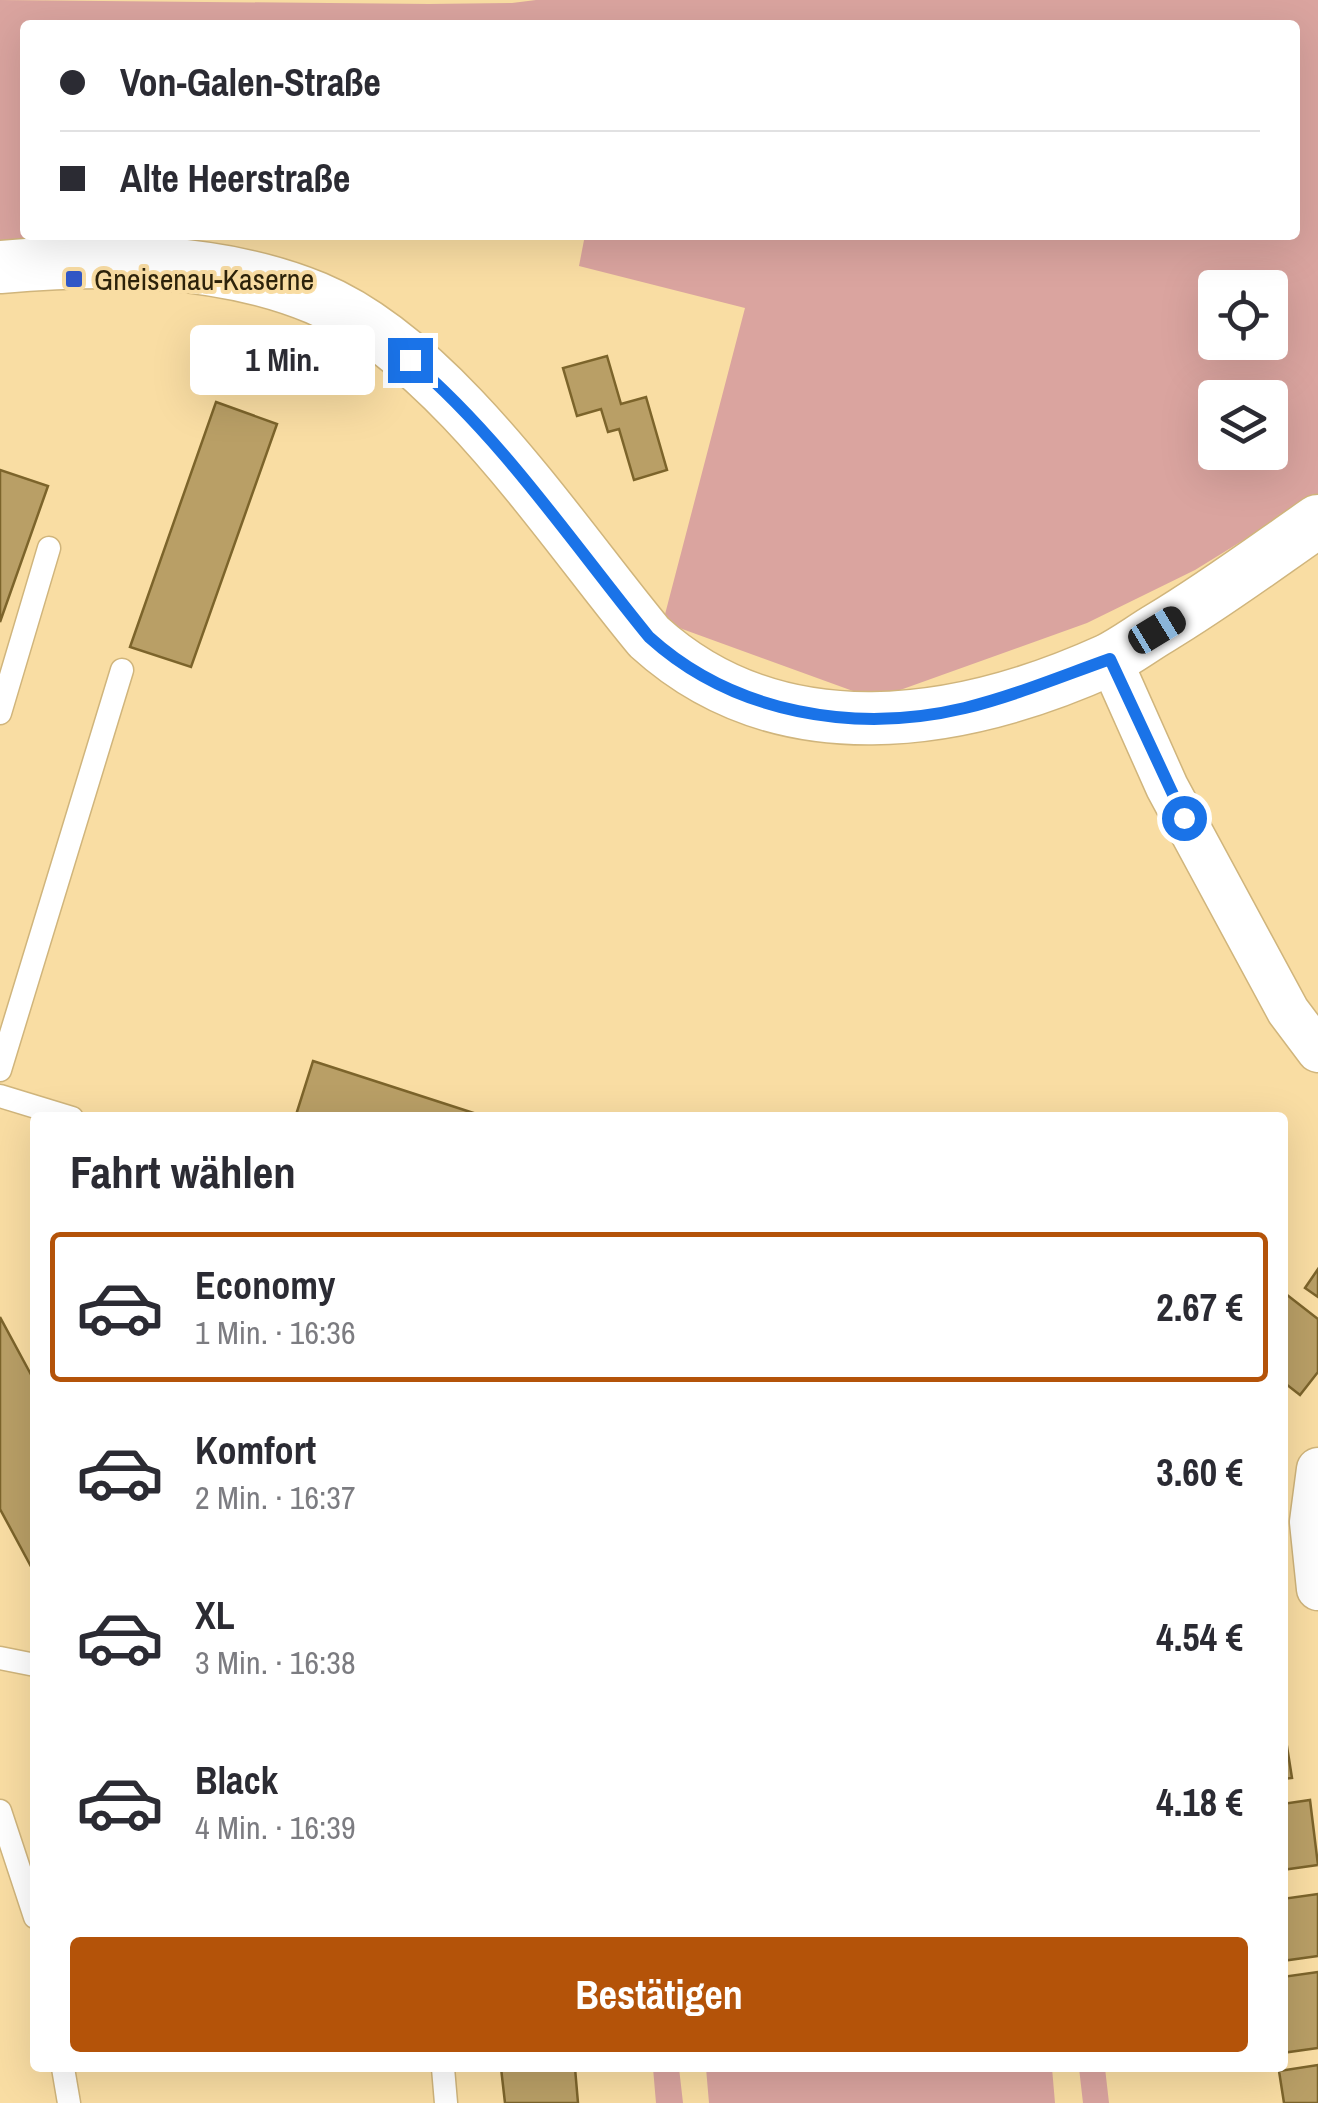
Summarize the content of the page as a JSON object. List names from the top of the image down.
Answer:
{
  "places": {
    "transit": ["Gneisenau-Kaserne"]
  },
  "page": {
    "banner": ["Von-Galen-Straße", "Alte Heerstraße"],
    "bubble": "1 Min.",
    "heading": "Fahrt wählen",
    "list": [
      {
        "name": "Economy",
        "note": "1 Min. · 16:36",
        "value": "2.67 €"
      },
      {
        "name": "Komfort",
        "note": "2 Min. · 16:37",
        "value": "3.60 €"
      },
      {
        "name": "XL",
        "note": "3 Min. · 16:38",
        "value": "4.54 €"
      },
      {
        "name": "Black",
        "note": "4 Min. · 16:39",
        "value": "4.18 €"
      }
    ],
    "buttons": "Bestätigen"
  }
}
